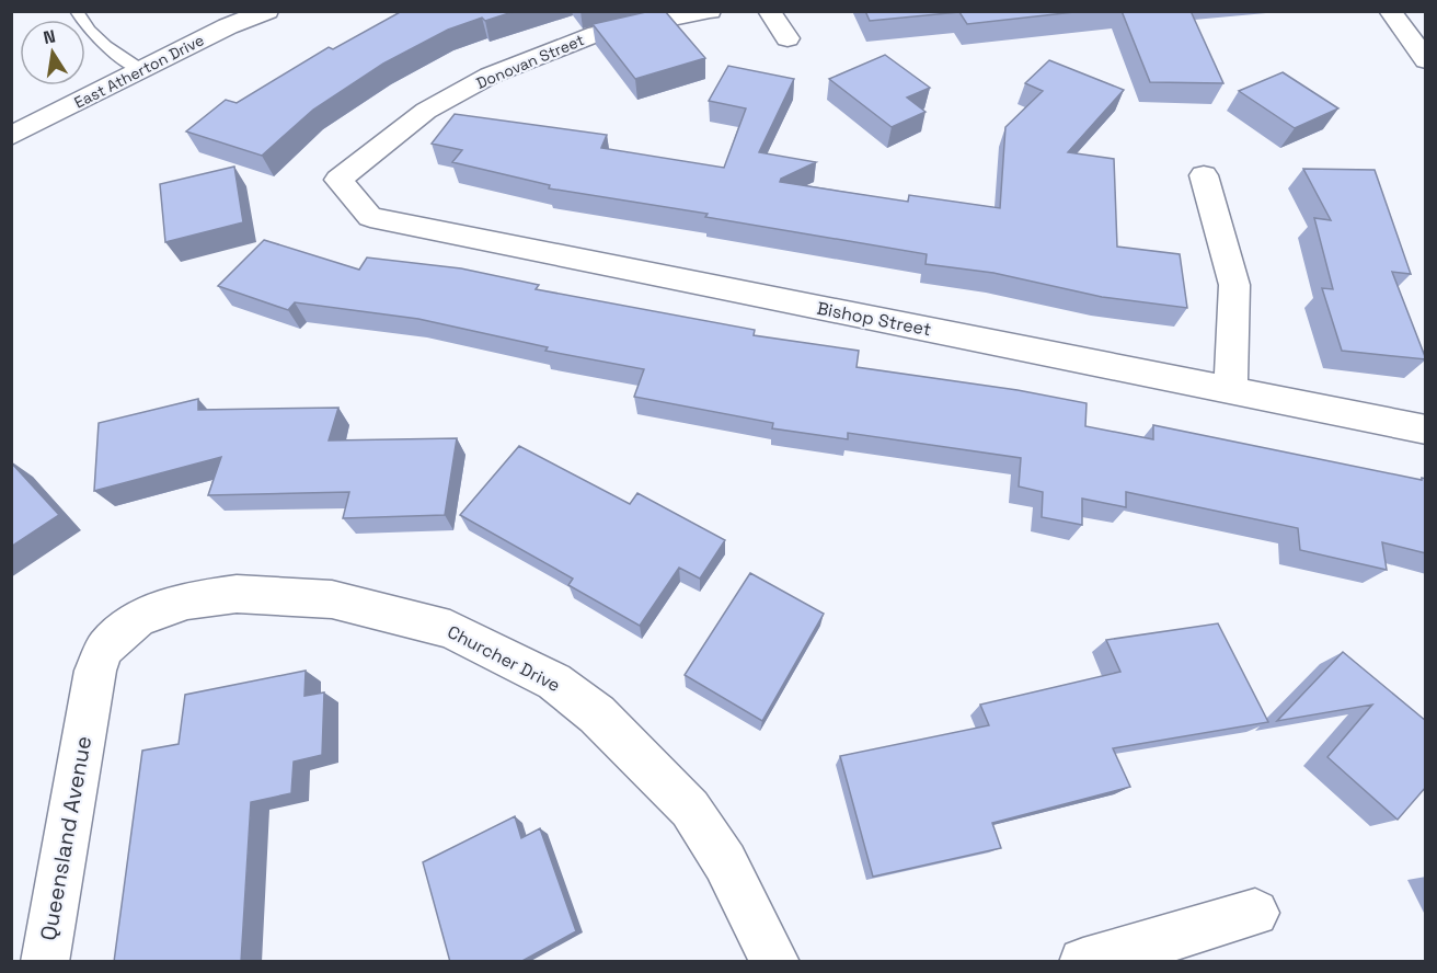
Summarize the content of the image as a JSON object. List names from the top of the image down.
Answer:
{
  "streets": {
    "street": [
      "Donovan Street",
      "East Atherton Drive",
      "Bishop Street",
      "Churcher Drive",
      "Queensland Avenue"
    ]
  },
  "crossings": [
    ["Donovan Street", "Bishop Street"],
    ["Churcher Drive", "Queensland Avenue"]
  ],
  "north": "top"
}
